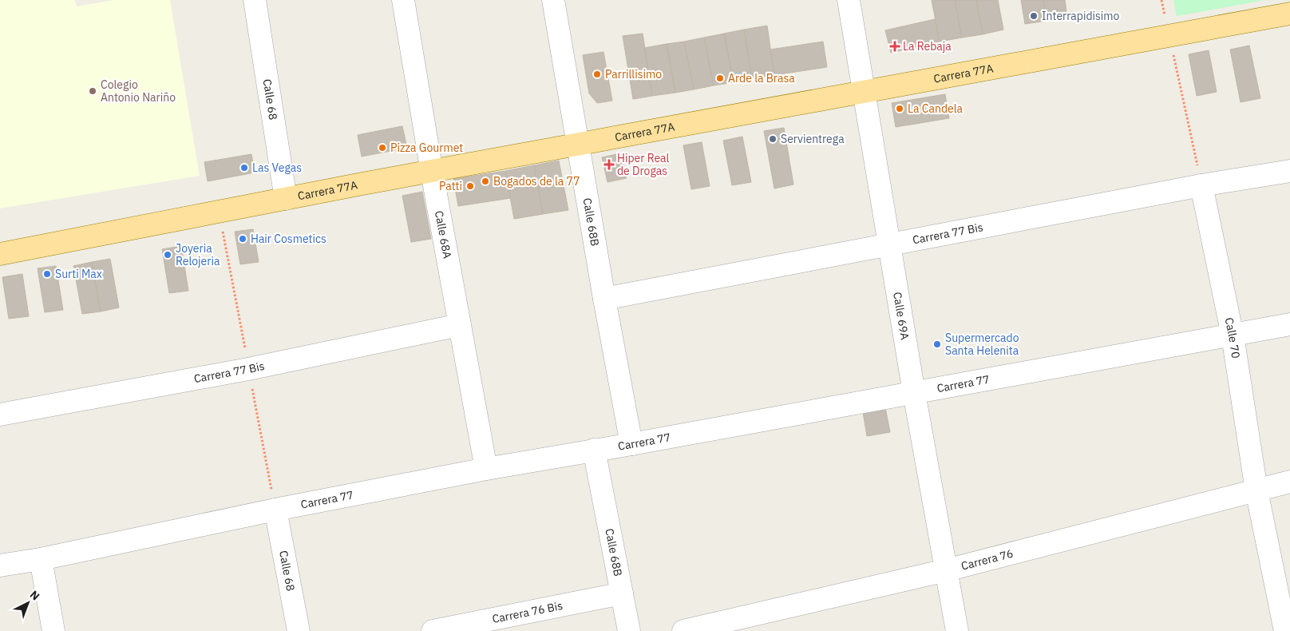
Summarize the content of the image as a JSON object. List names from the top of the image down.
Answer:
{
  "streets": {
    "main road": ["Carrera 77A"],
    "street": [
      "Calle 68",
      "Calle 68B",
      "Carrera 77 Bis",
      "Calle 68A",
      "Calle 69A",
      "Calle 70",
      "Carrera 77",
      "Carrera 76",
      "Carrera 76 Bis"
    ]
  },
  "crossings": [
    ["Carrera 77A", "Calle 68"],
    ["Carrera 77A", "Calle 68B"],
    ["Carrera 77A", "Calle 68A"],
    ["Carrera 77A", "Calle 69A"],
    ["Calle 68", "Carrera 77"],
    ["Calle 68B", "Carrera 77 Bis"],
    ["Calle 68B", "Carrera 77"],
    ["Calle 68B", "Carrera 76 Bis"],
    ["Carrera 77 Bis", "Calle 68A"],
    ["Carrera 77 Bis", "Calle 69A"],
    ["Carrera 77 Bis", "Calle 70"],
    ["Calle 68A", "Carrera 77"],
    ["Calle 69A", "Carrera 77"],
    ["Calle 69A", "Carrera 76"],
    ["Calle 70", "Carrera 77"],
    ["Calle 70", "Carrera 76"]
  ],
  "places": {
    "other": [
      "Interrapidisimo",
      "Parrillisimo",
      "Arde la Brasa",
      "Colegio Antonio Nariño",
      "La Candela",
      "Servientrega",
      "Pizza Gourmet",
      "Las Vegas",
      "Bogados de la 77",
      "Patti",
      "Hair Cosmetics",
      "Joyeria Relojeria",
      "Surti Max",
      "Supermercado Santa Helenita"
    ],
    "health": ["La Rebaja", "Hiper Real de Drogas"]
  },
  "north": "top right"
}
